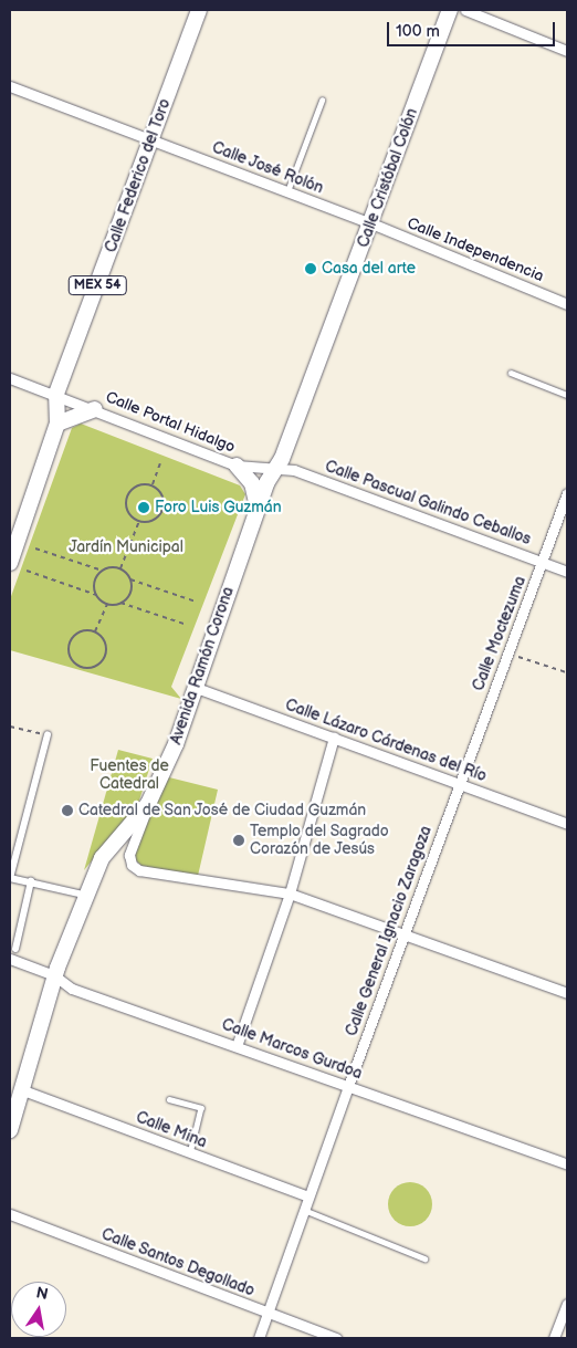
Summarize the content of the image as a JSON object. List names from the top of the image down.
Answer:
{
  "streets": {
    "main road": [
      "Calle Federico del Toro",
      "Calle Cristóbal Colón",
      "MEX 54",
      "Avenida Ramón Corona"
    ],
    "street": [
      "Calle José Rolón",
      "Calle Independencia",
      "Calle Portal Hidalgo",
      "Calle Pascual Galindo Ceballos",
      "Calle Moctezuma",
      "Calle Lázaro Cárdenas del Río",
      "Calle General Ignacio Zaragoza",
      "Calle Marcos Gurdoa",
      "Calle Mina",
      "Calle Santos Degollado"
    ]
  },
  "crossings": [
    ["Calle José Rolón", "Calle Federico del Toro"],
    ["Calle José Rolón", "Calle Cristóbal Colón"],
    ["Calle José Rolón", "Calle Independencia"],
    ["Calle Federico del Toro", "Calle Portal Hidalgo"],
    ["Calle Cristóbal Colón", "Calle Independencia"],
    ["Calle Cristóbal Colón", "Calle Portal Hidalgo"],
    ["Calle Cristóbal Colón", "Calle Pascual Galindo Ceballos"],
    ["Calle Cristóbal Colón", "Avenida Ramón Corona"],
    ["Calle Portal Hidalgo", "Calle Pascual Galindo Ceballos"],
    ["Calle Portal Hidalgo", "Avenida Ramón Corona"],
    ["Calle Pascual Galindo Ceballos", "Calle Moctezuma"],
    ["Calle Pascual Galindo Ceballos", "Avenida Ramón Corona"],
    ["Calle Moctezuma", "Calle Lázaro Cárdenas del Río"],
    ["Calle Moctezuma", "Calle General Ignacio Zaragoza"],
    ["Avenida Ramón Corona", "Calle Lázaro Cárdenas del Río"],
    ["Avenida Ramón Corona", "Calle Marcos Gurdoa"],
    ["Avenida Ramón Corona", "Calle Mina"],
    ["Calle Lázaro Cárdenas del Río", "Calle General Ignacio Zaragoza"],
    ["Calle General Ignacio Zaragoza", "Calle Marcos Gurdoa"],
    ["Calle General Ignacio Zaragoza", "Calle Mina"],
    ["Calle General Ignacio Zaragoza", "Calle Santos Degollado"]
  ],
  "parks": ["Jardín Municipal", "Fuentes de Catedral"],
  "places": [
    "Casa del arte",
    "Foro Luis Guzmán",
    "Catedral de San José de Ciudad Guzmán",
    "Templo del Sagrado Corazón de Jesús"
  ],
  "scale_bar": "100 m",
  "north": "top"
}
